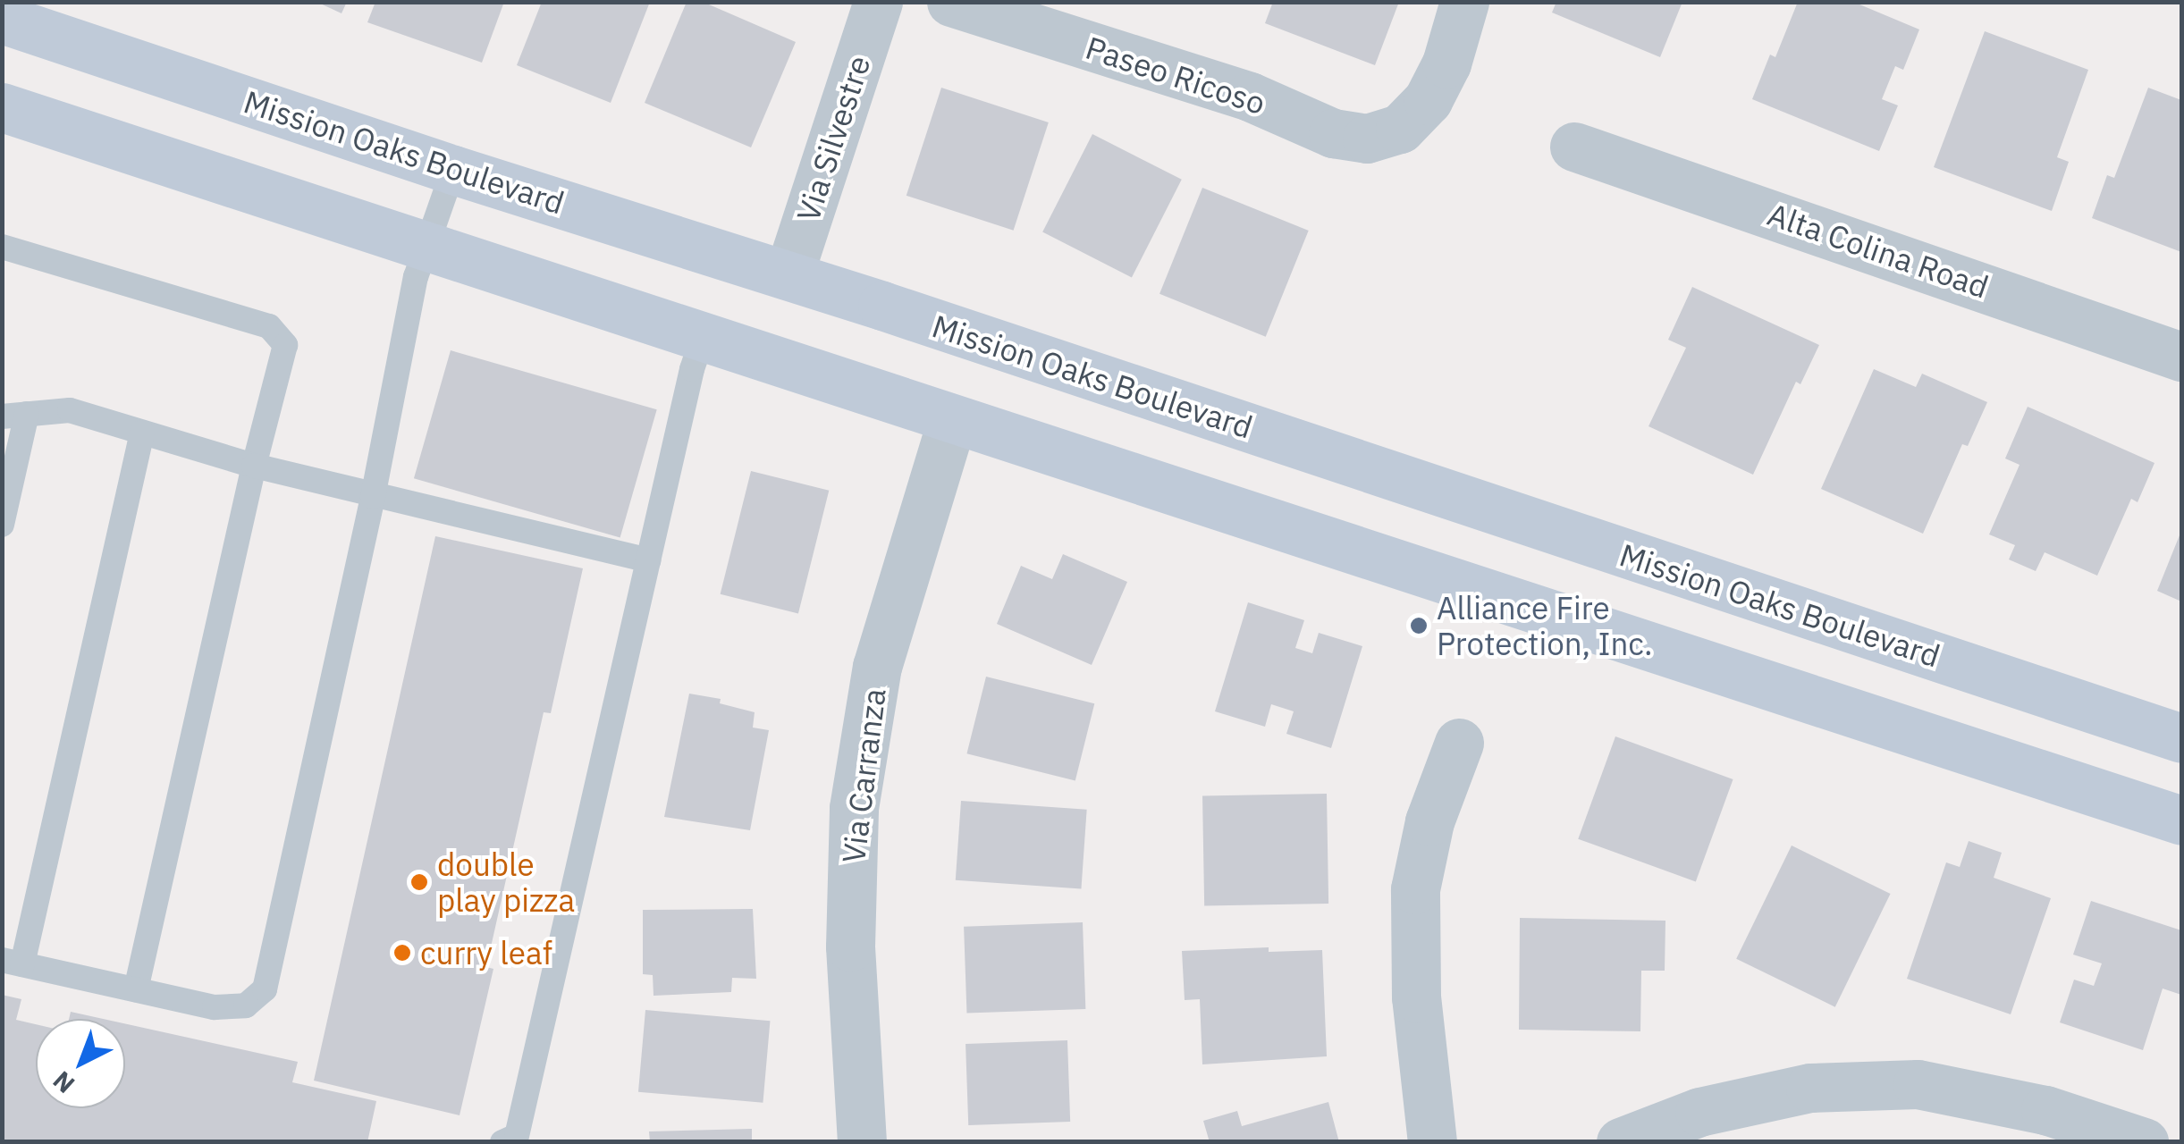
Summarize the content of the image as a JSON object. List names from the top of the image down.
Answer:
{
  "streets": {
    "main road": ["Mission Oaks Boulevard"],
    "street": [
      "Paseo Ricoso",
      "Via Silvestre",
      "Alta Colina Road",
      "Via Carranza"
    ]
  },
  "crossings": [
    ["Via Silvestre", "Mission Oaks Boulevard"]
  ],
  "places": ["Alliance Fire Protection, Inc.", "double play pizza", "curry leaf"],
  "north": "bottom left"
}
